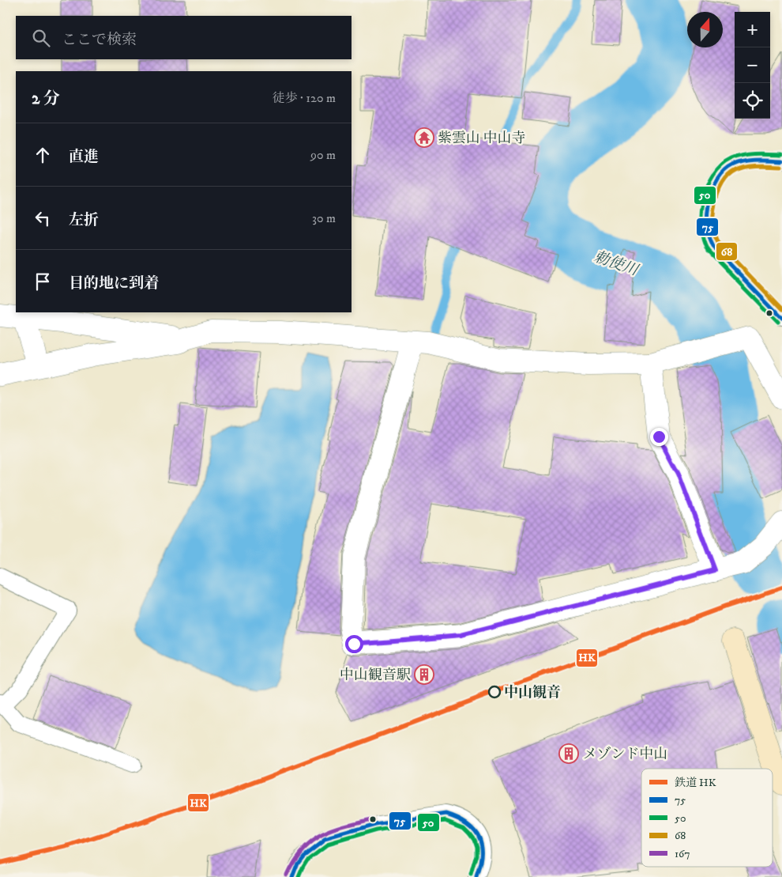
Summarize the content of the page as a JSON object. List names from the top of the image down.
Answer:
{
  "water": ["勅使川"],
  "places": {
    "temple": ["紫雲山 中山寺"],
    "building": ["中山観音駅", "メゾンド中山"],
    "other": ["中山観音"]
  },
  "lines": [
    "transit line 50",
    "transit line 75",
    "transit line 68",
    "rail line HK",
    "transit line 167"
  ],
  "legend": [
    "鉄道 HK",
    "75",
    "50",
    "68",
    "167"
  ],
  "north": "top",
  "page": {
    "map_buttons": ["+", "−"],
    "search": "ここで検索",
    "heading": ["2 分", "徒歩 · 120 m"],
    "list": [
      ["直進", "90 m"],
      ["左折", "30 m"],
      "目的地に到着"
    ]
  }
}
